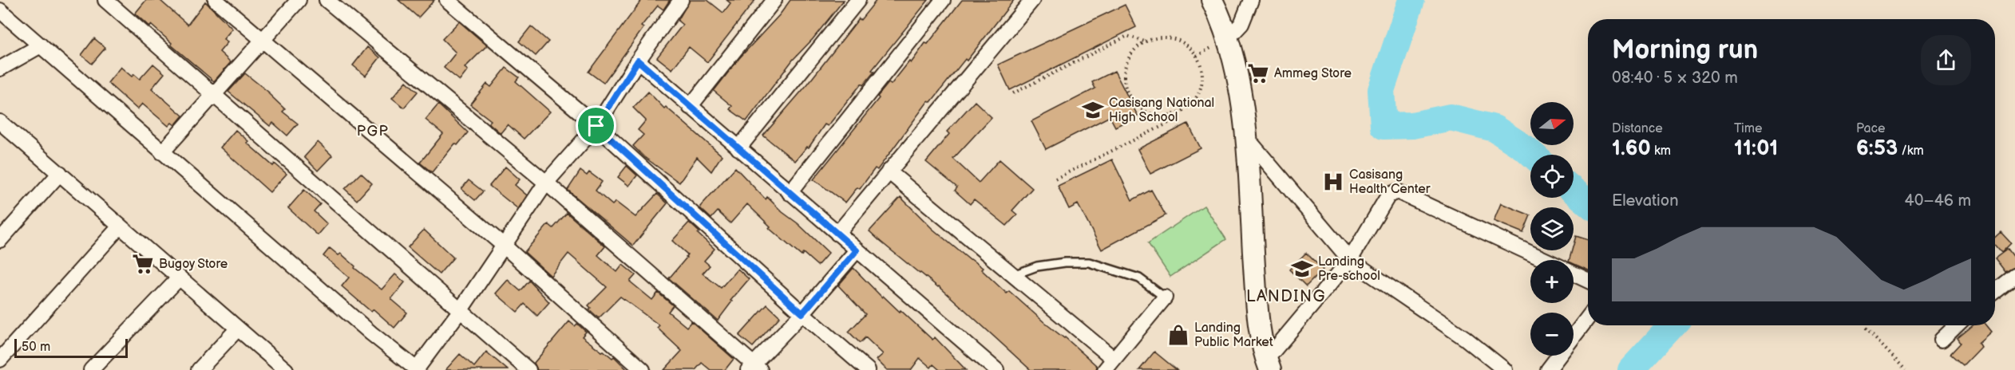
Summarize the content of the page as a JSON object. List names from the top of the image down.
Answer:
{
  "districts": ["PGP", "LANDING"],
  "places": {
    "supermarket": ["Ammeg Store", "Bugoy Store"],
    "school or university": ["Casisang National High School", "Landing Pre-school"],
    "hospital": ["Casisang Health Center"],
    "shop": ["Landing Public Market"]
  },
  "scale_bar": "50 m",
  "north": "right",
  "page": {
    "heading": ["Morning run", "08:40 · 5 × 320 m"],
    "stats": [
      ["Distance", "1.60 km"],
      ["Time", "11:01"],
      ["Pace", "6:53 /km"]
    ],
    "map_buttons": ["+", "−"],
    "chart": ["Elevation", "40–46 m"],
    "scale": "50 m"
  }
}
